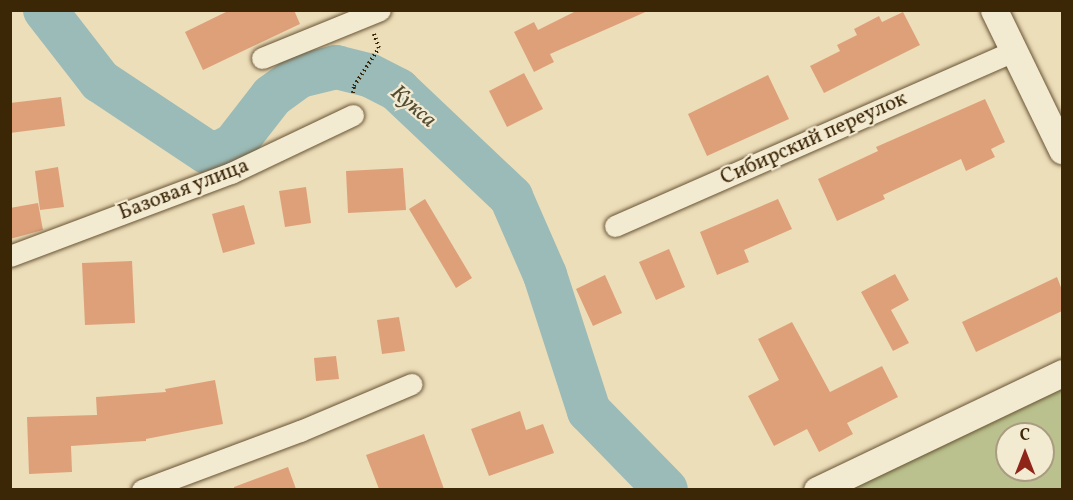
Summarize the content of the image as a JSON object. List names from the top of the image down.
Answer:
{
  "streets": {
    "street": ["Сибирский переулок", "Базовая улица"]
  },
  "water": ["Кукса"],
  "north": "top"
}
